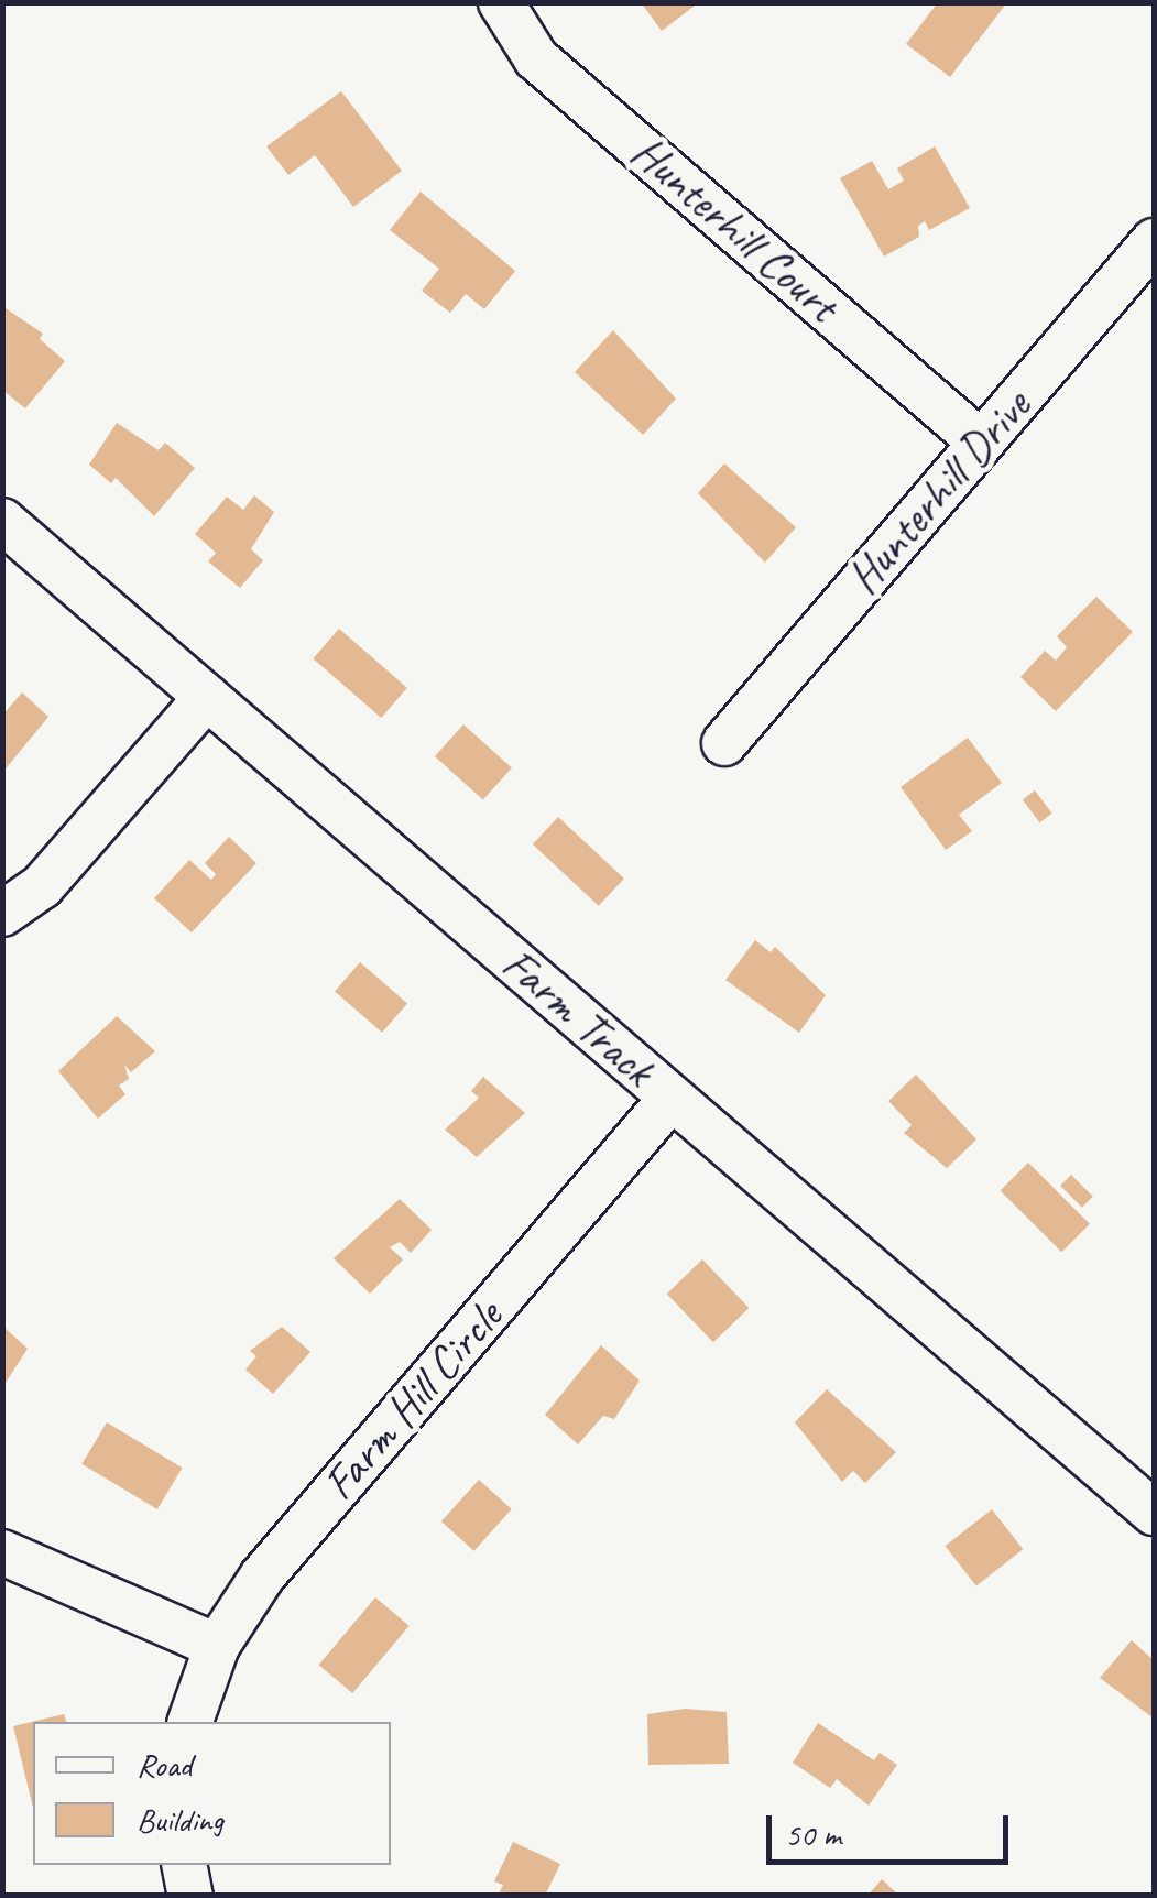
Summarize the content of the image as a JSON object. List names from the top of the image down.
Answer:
{
  "streets": {
    "street": [
      "Hunterhill Court",
      "Hunterhill Drive",
      "Farm Track",
      "Farm Hill Circle"
    ]
  },
  "crossings": [
    ["Hunterhill Court", "Hunterhill Drive"],
    ["Farm Track", "Farm Hill Circle"]
  ],
  "legend": ["Road", "Building"],
  "scale_bar": "50 m"
}
